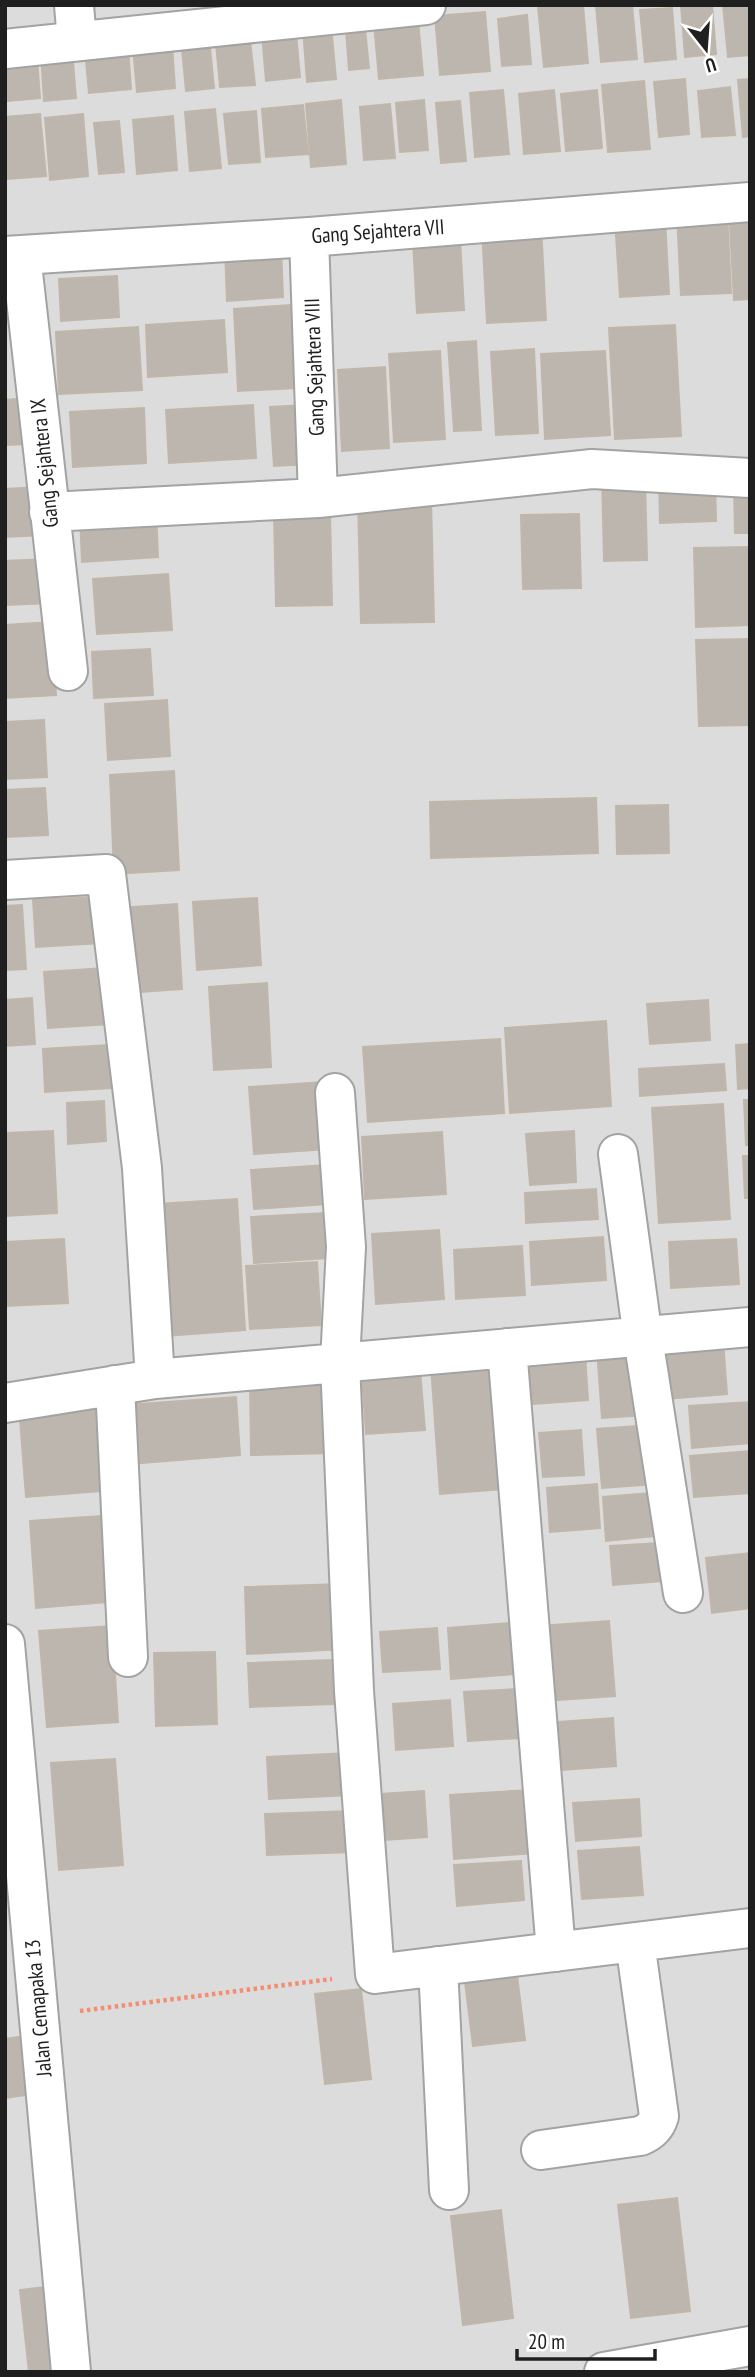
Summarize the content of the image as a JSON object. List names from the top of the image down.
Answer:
{
  "streets": {
    "street": [
      "Gang Sejahtera VII",
      "Gang Sejahtera VIII",
      "Gang Sejahtera IX",
      "Jalan Cemapaka 13"
    ]
  },
  "crossings": [
    ["Gang Sejahtera VII", "Gang Sejahtera VIII"],
    ["Gang Sejahtera VII", "Gang Sejahtera IX"]
  ],
  "scale_bar": "20 m",
  "north": "bottom"
}
